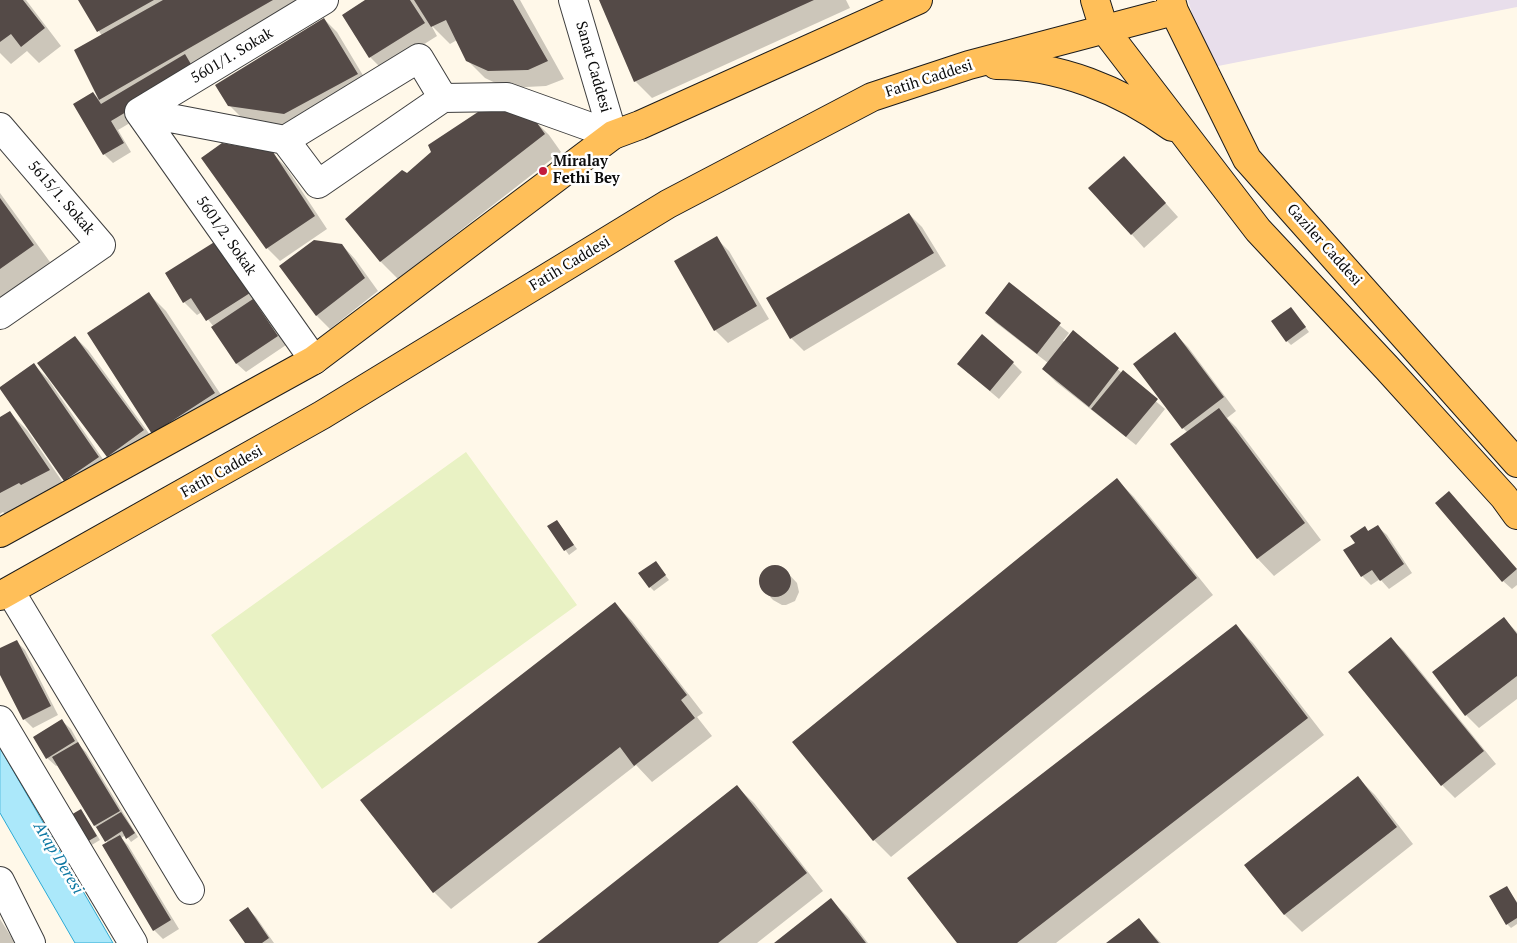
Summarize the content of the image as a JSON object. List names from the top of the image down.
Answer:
{
  "streets": {
    "main road": ["Fatih Caddesi", "Gaziler Caddesi"],
    "street": [
      "5601/1. Sokak",
      "Sanat Caddesi",
      "5615/1. Sokak",
      "5601/2. Sokak"
    ]
  },
  "crossings": [
    ["5601/1. Sokak", "5601/2. Sokak"],
    ["Fatih Caddesi", "Gaziler Caddesi"]
  ],
  "water": ["Arap Deresi"],
  "places": ["Miralay Fethi Bey"]
}
